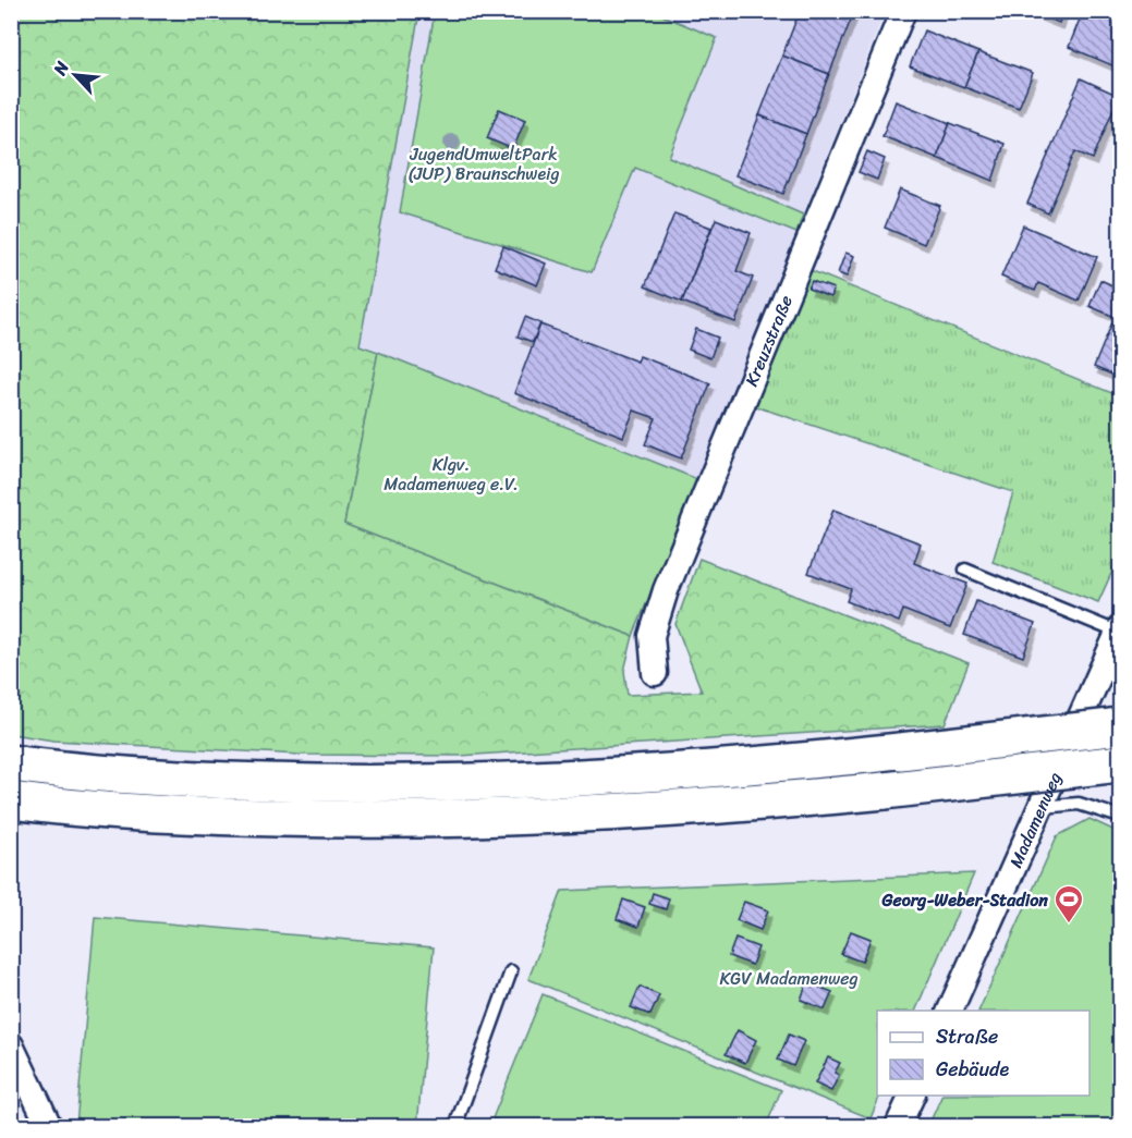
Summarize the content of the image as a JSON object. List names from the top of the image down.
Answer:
{
  "streets": {
    "street": ["Kreuzstraße", "Madamenweg"]
  },
  "parks": ["JugendUmweltPark (JUP) Braunschweig", "Klgv. Madamenweg e.V.", "KGV Madamenweg"],
  "places": {
    "sports": ["Georg-Weber-Stadion"]
  },
  "legend": ["Straße", "Gebäude"],
  "north": "top left"
}
